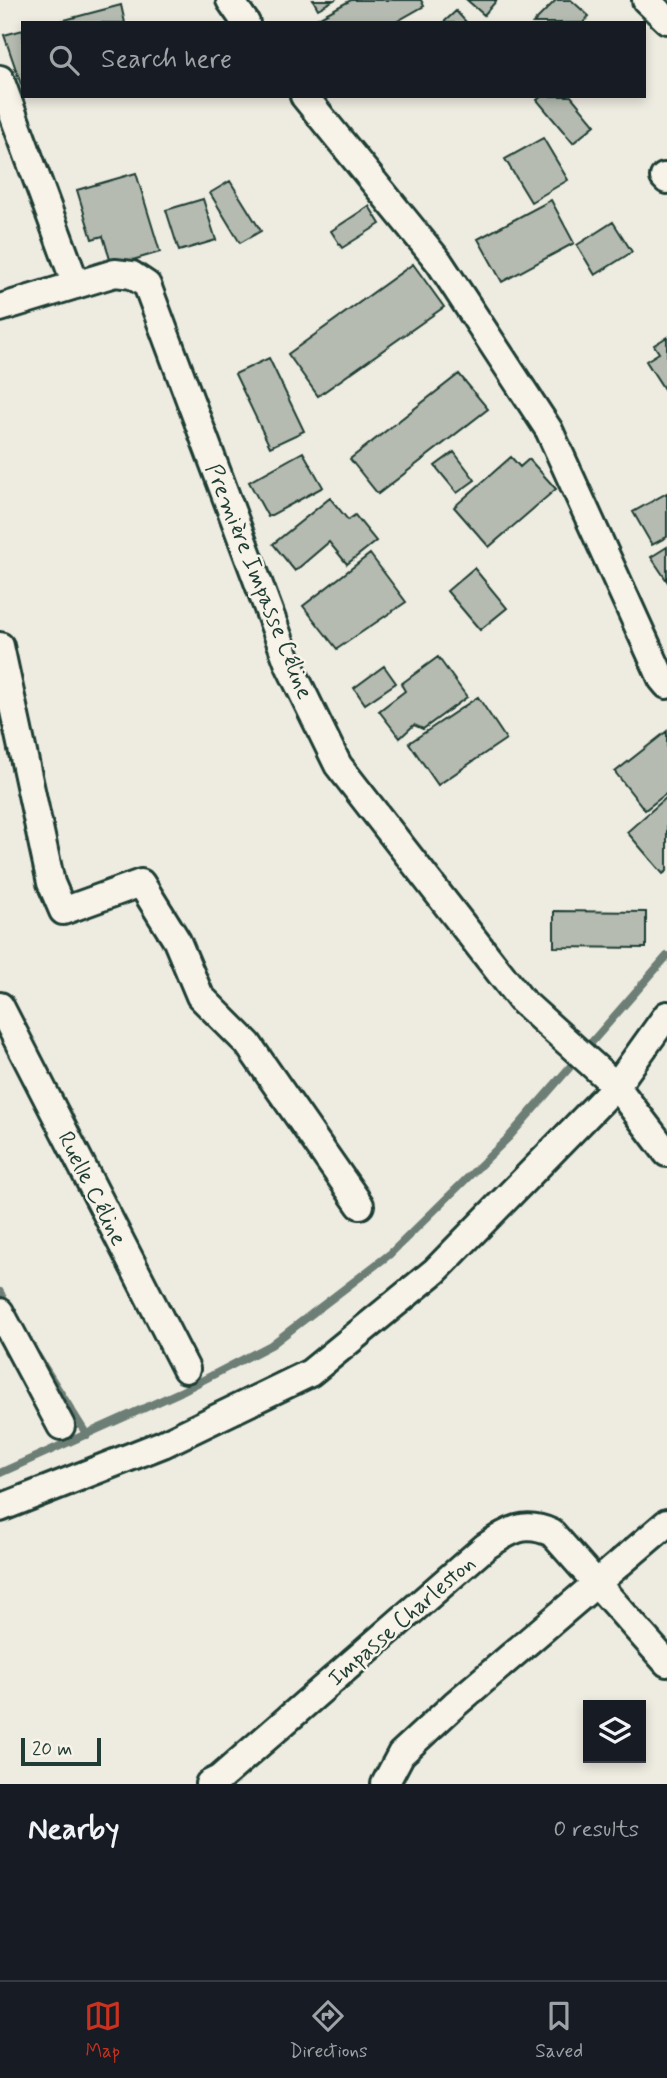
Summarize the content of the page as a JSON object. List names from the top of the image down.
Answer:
{
  "streets": {
    "street": ["Première Impasse Céline", "Ruelle Céline", "Impasse Charleston"]
  },
  "scale_bar": "20 m",
  "page": {
    "search": "Search here",
    "scale": "20 m",
    "heading": ["Nearby", "0 results"],
    "nav": ["Map", "Directions", "Saved"]
  }
}
